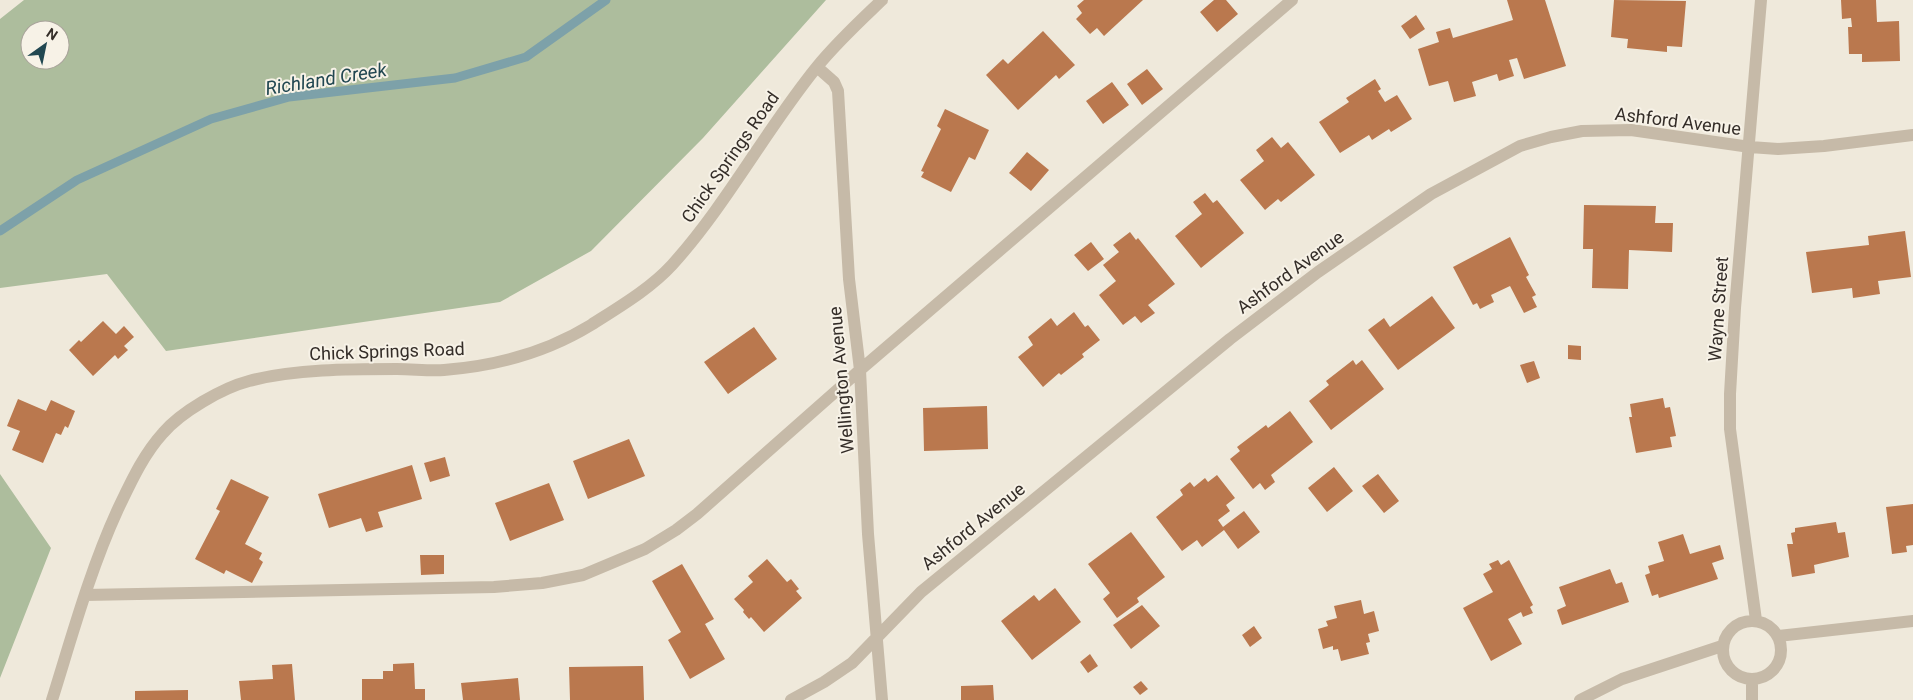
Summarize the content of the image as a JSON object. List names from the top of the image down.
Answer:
{
  "streets": {
    "street": [
      "Ashford Avenue",
      "Chick Springs Road",
      "Wayne Street",
      "Wellington Avenue"
    ]
  },
  "crossings": [
    ["Ashford Avenue", "Wayne Street"],
    ["Ashford Avenue", "Wellington Avenue"],
    ["Chick Springs Road", "Wellington Avenue"]
  ],
  "water": ["Richland Creek"],
  "north": "top right"
}
